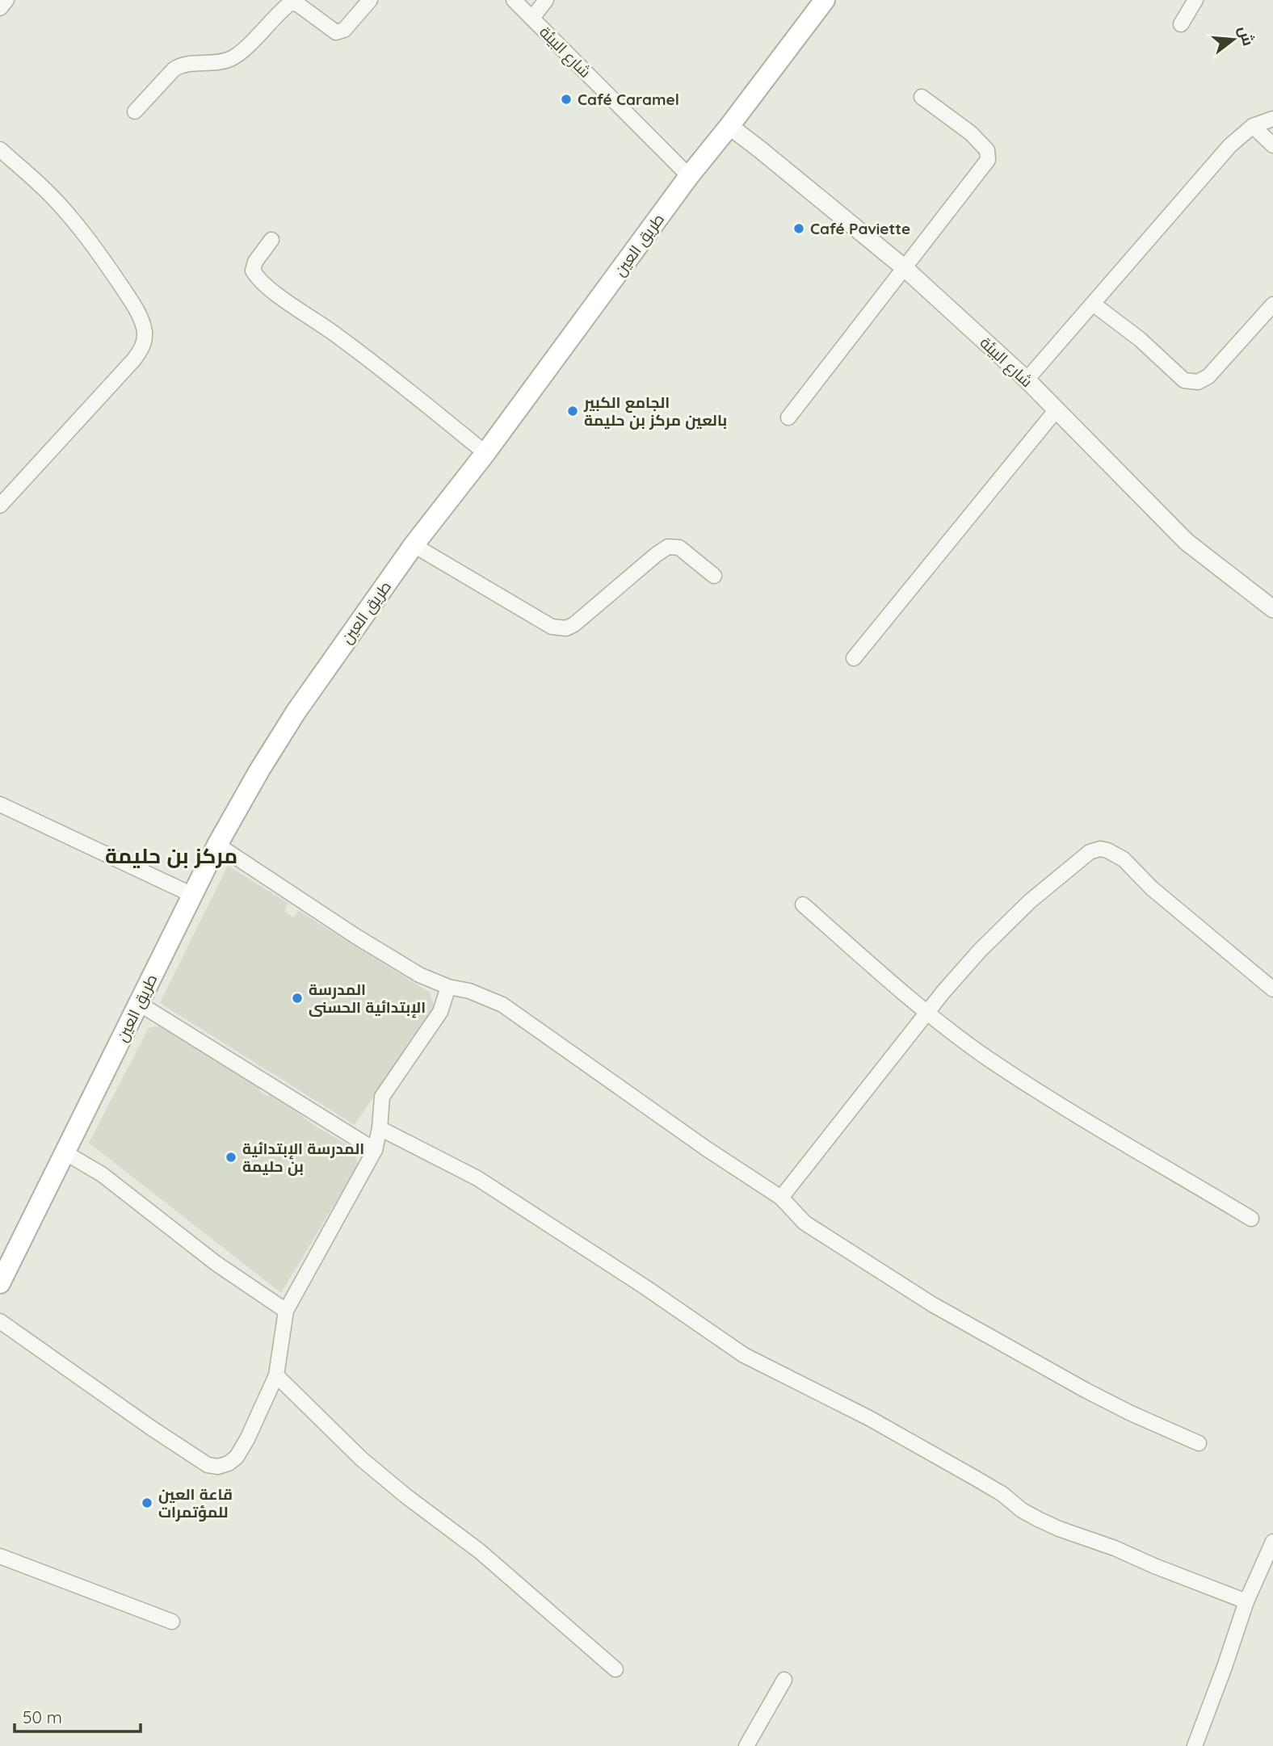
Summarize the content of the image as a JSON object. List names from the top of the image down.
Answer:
{
  "streets": {
    "main road": ["طريق العين"],
    "street": ["شارع البيئة"]
  },
  "crossings": [
    ["شارع البيئة", "طريق العين"]
  ],
  "districts": ["مركز بن حليمة"],
  "places": [
    "Café Caramel",
    "Café Paviette",
    "الجامع الكبير بالعين مركز بن حليمة",
    "المدرسة الإبتدائية الحسنى",
    "المدرسة الإبتدائية بن حليمة",
    "قاعة العين للمؤتمرات"
  ],
  "scale_bar": "50 m",
  "north": "right"
}
